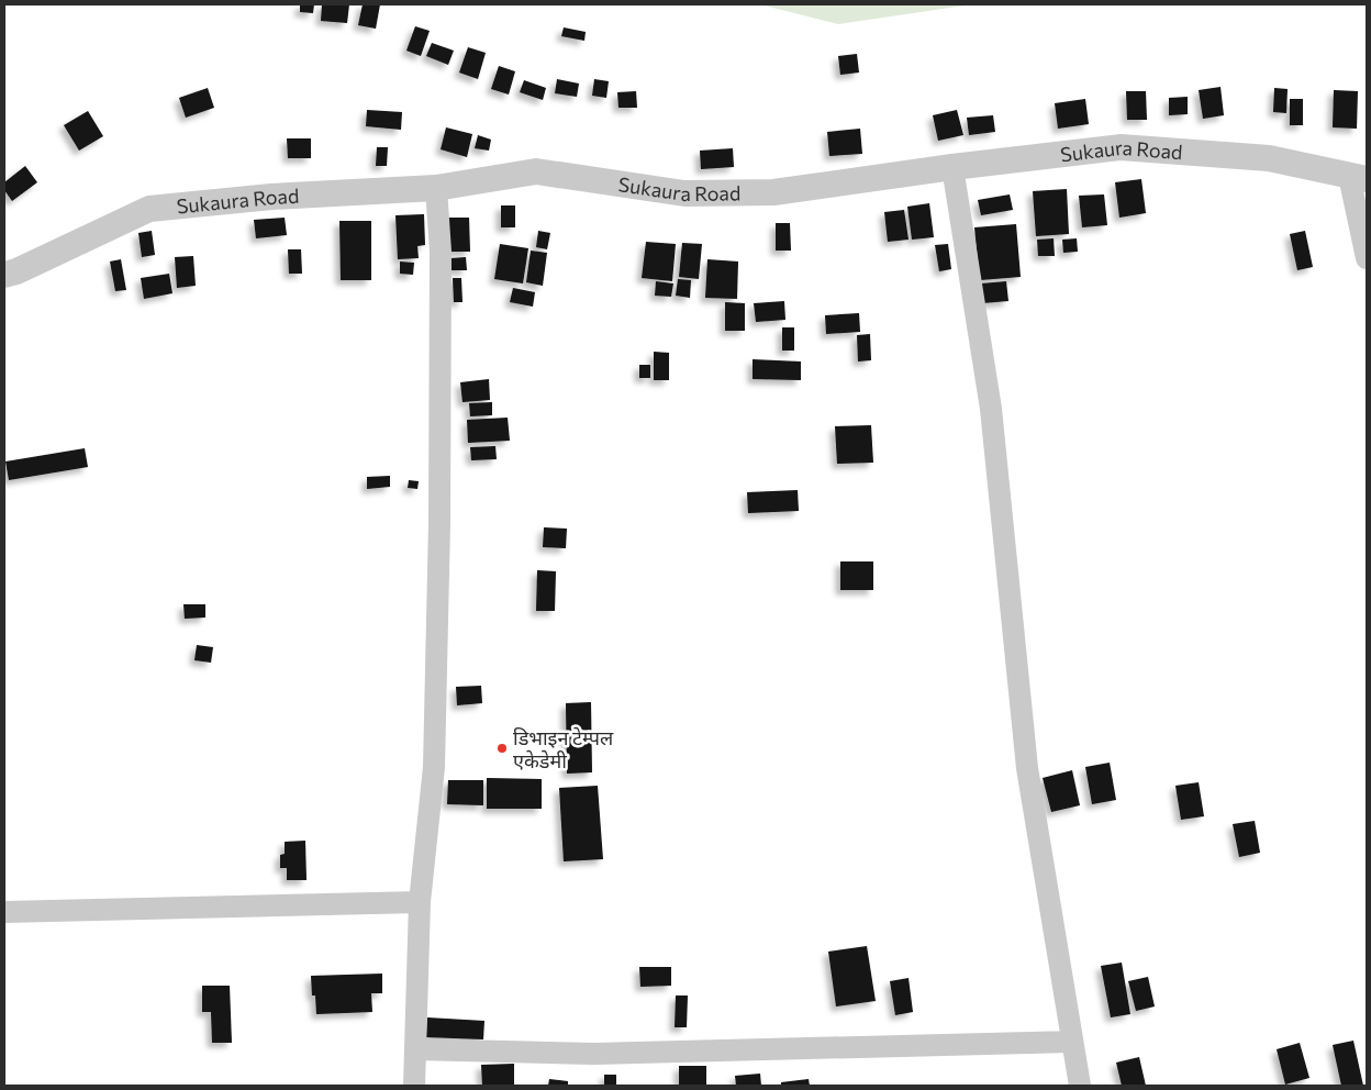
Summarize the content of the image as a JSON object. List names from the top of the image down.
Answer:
{
  "streets": {
    "street": ["Sukaura Road"]
  },
  "places": ["डिभाइन टेम्पल एकेडेमी"]
}
